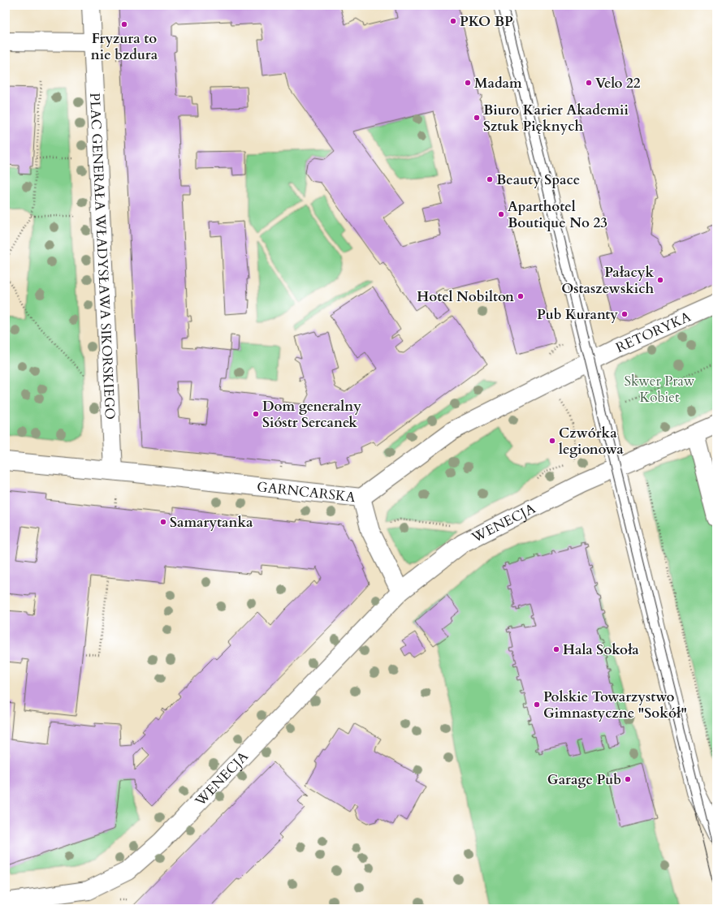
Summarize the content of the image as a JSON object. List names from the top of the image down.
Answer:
{
  "streets": {
    "street": [
      "PLAC GENERAŁA WŁADYSŁAWA SIKORSKIEGO",
      "RETORYKA",
      "GARNCARSKA",
      "WENECJA"
    ]
  },
  "crossings": [
    ["PLAC GENERAŁA WŁADYSŁAWA SIKORSKIEGO", "GARNCARSKA"],
    ["RETORYKA", "GARNCARSKA"]
  ],
  "parks": ["Skwer Praw Kobiet"],
  "places": [
    "PKO BP",
    "Fryzura to nie bzdura",
    "Madam",
    "Velo 22",
    "Biuro Karier Akademii Sztuk Pięknych",
    "Beauty Space",
    "Aparthotel Boutique No 23",
    "Pałacyk Ostaszewskich",
    "Hotel Nobilton",
    "Pub Kuranty",
    "Dom generalny Sióstr Sercanek",
    "Czwórka legionowa",
    "Samarytanka",
    "Hala Sokoła",
    "Polskie Towarzystwo Gimnastyczne \"Sokół\"",
    "Garage Pub"
  ]
}
